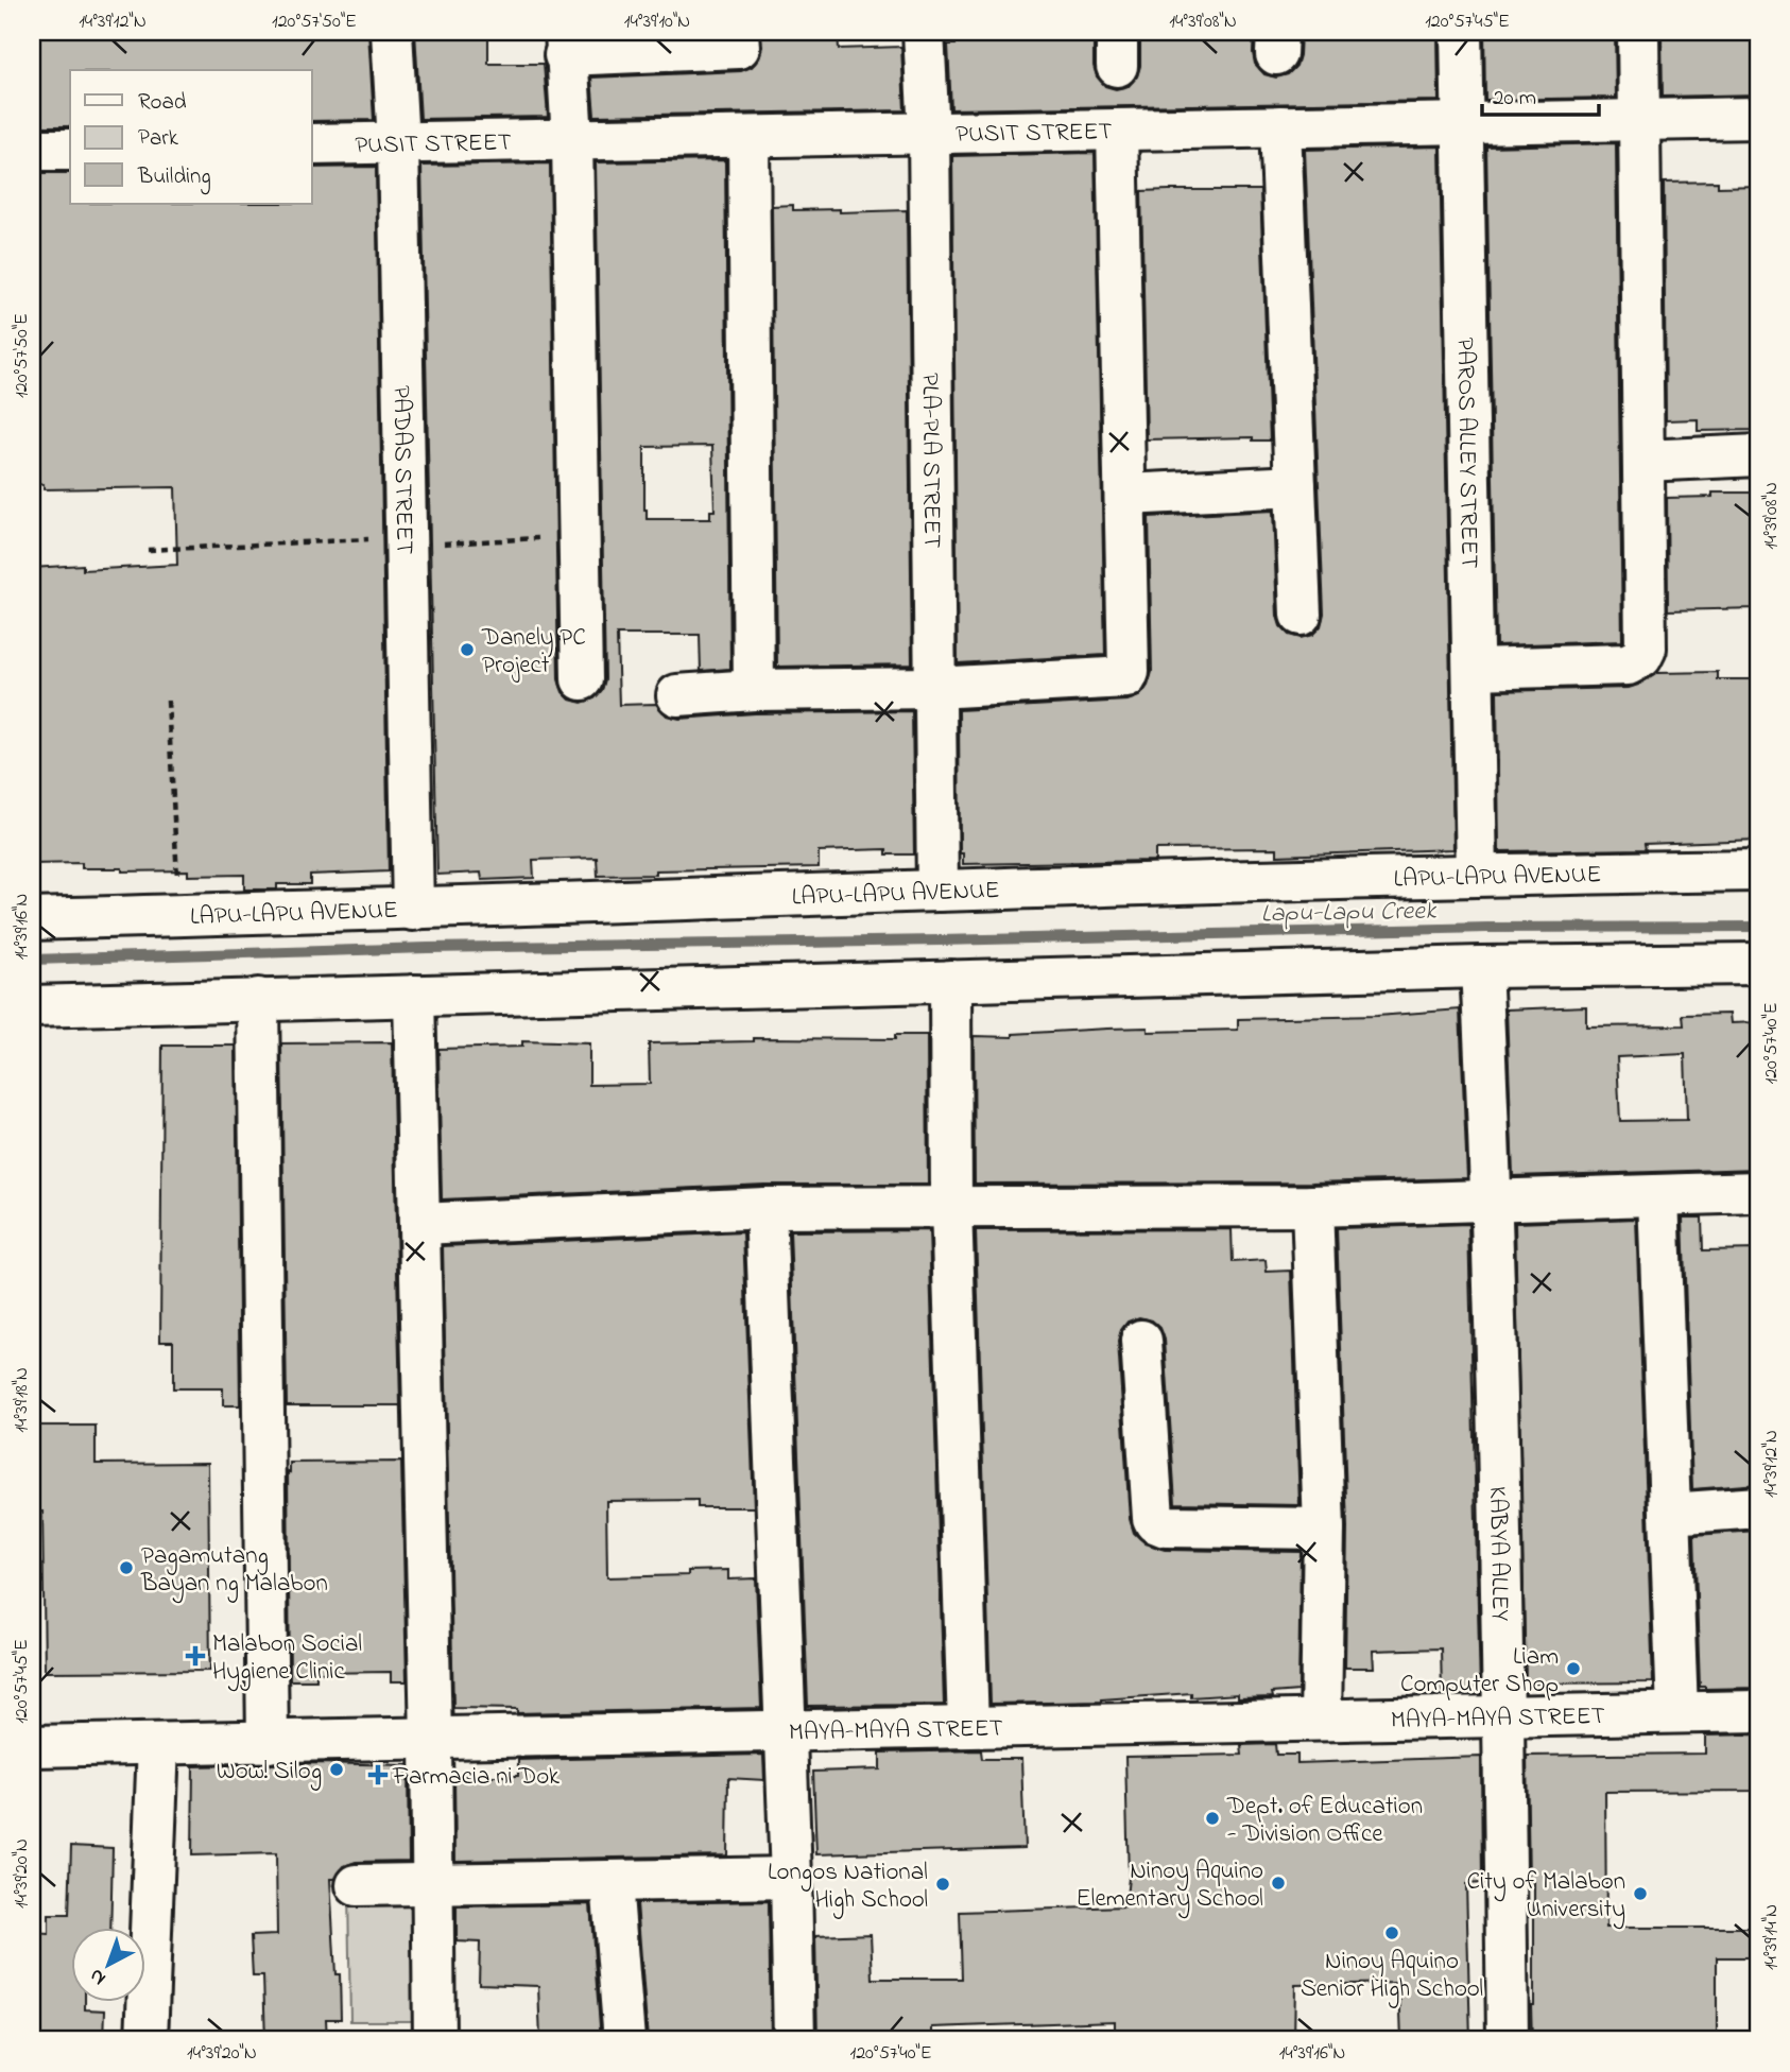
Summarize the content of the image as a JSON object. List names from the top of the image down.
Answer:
{
  "streets": {
    "street": [
      "PUSIT STREET",
      "PAROS ALLEY STREET",
      "PLA-PLA STREET",
      "PADAS STREET",
      "LAPU-LAPU AVENUE",
      "KABYA ALLEY",
      "MAYA-MAYA STREET"
    ]
  },
  "crossings": [
    ["PUSIT STREET", "PAROS ALLEY STREET"],
    ["PUSIT STREET", "PLA-PLA STREET"],
    ["PUSIT STREET", "PADAS STREET"],
    ["PAROS ALLEY STREET", "LAPU-LAPU AVENUE"],
    ["PLA-PLA STREET", "LAPU-LAPU AVENUE"],
    ["PADAS STREET", "LAPU-LAPU AVENUE"],
    ["KABYA ALLEY", "MAYA-MAYA STREET"]
  ],
  "water": ["Lapu-Lapu Creek"],
  "places": {
    "other": [
      "Danely PC Project",
      "Pagamutang Bayan ng Malabon",
      "Liam Computer Shop",
      "Wow! Silog",
      "Dept. of Education - Division Office",
      "Ninoy Aquino Elementary School",
      "Longos National High School",
      "City of Malabon University",
      "Ninoy Aquino Senior High School"
    ],
    "health": ["Malabon Social Hygiene Clinic", "Farmacia ni Dok"]
  },
  "legend": ["Road", "Park", "Building"],
  "scale_bar": "20 m",
  "north": "bottom left",
  "coordinates": [
    "14°39'12\"N",
    "120°57'50\"E",
    "14°39'10\"N",
    "14°39'08\"N",
    "120°57'45\"E",
    "14°39'16\"N",
    "120°57'40\"E",
    "14°39'18\"N",
    "14°39'20\"N",
    "14°39'14\"N"
  ]
}
